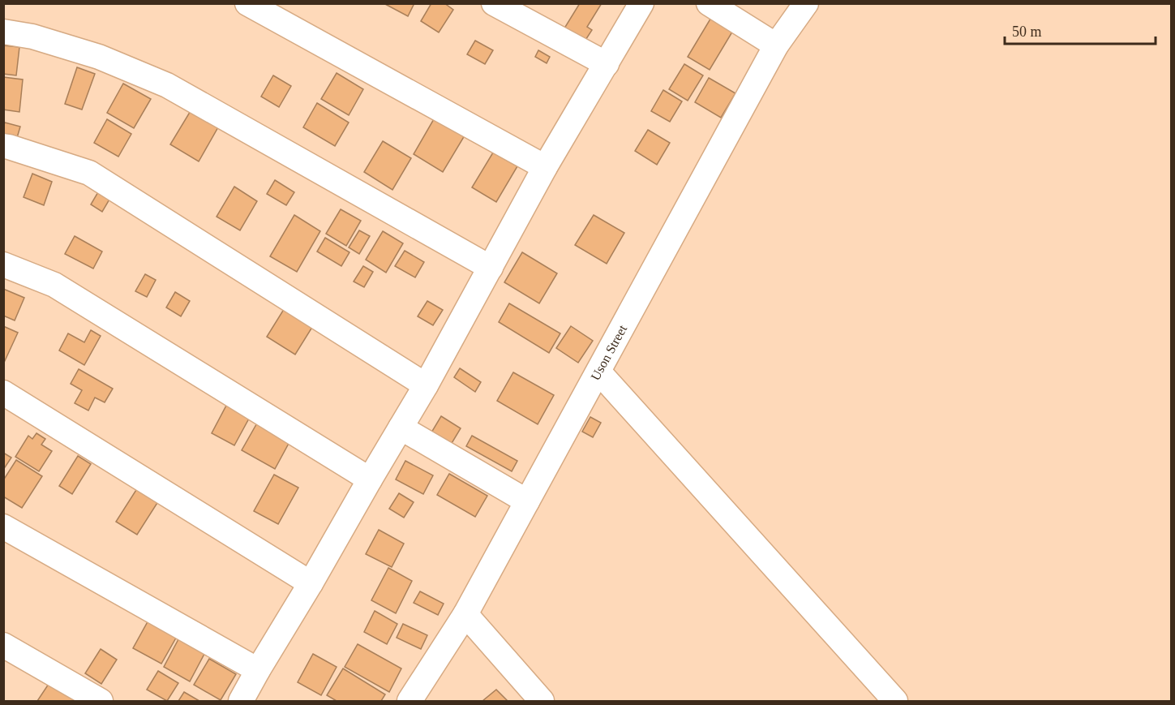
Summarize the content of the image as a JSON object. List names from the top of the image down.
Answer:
{
  "streets": {
    "street": ["Uson Street"]
  },
  "scale_bar": "50 m"
}
